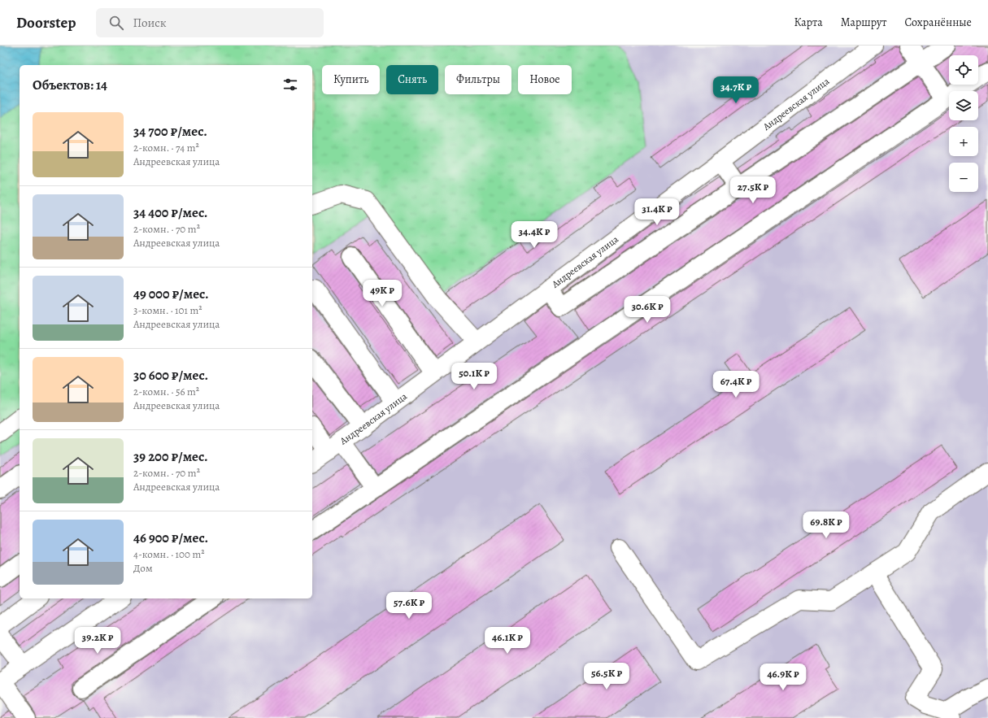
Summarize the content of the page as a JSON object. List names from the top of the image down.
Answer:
{
  "streets": {
    "street": ["Андреевская улица"]
  },
  "page": {
    "header": "Doorstep",
    "search": "Поиск",
    "nav": ["Карта", "Маршрут", "Сохранённые"],
    "map_buttons": ["+", "−"],
    "chip": [
      "Купить",
      "Снять",
      "Фильтры",
      "Новое"
    ],
    "heading": "Объектов: 14",
    "price": [
      "34.7K ₽",
      "27.5K ₽",
      "31.4K ₽",
      "34.4K ₽",
      "49K ₽",
      "30.6K ₽",
      "50.1K ₽",
      "67.4K ₽",
      "69.8K ₽",
      "57.6K ₽",
      "39.2K ₽",
      "46.1K ₽",
      "56.5K ₽",
      "46.9K ₽"
    ],
    "list": [
      {
        "name": "34 700 ₽/мес.",
        "note": "2-комн. · 74 m² · Андреевская улица"
      },
      {
        "name": "34 400 ₽/мес.",
        "note": "2-комн. · 70 m² · Андреевская улица"
      },
      {
        "name": "49 000 ₽/мес.",
        "note": "3-комн. · 101 m² · Андреевская улица"
      },
      {
        "name": "30 600 ₽/мес.",
        "note": "2-комн. · 56 m² · Андреевская улица"
      },
      {
        "name": "39 200 ₽/мес.",
        "note": "2-комн. · 70 m² · Андреевская улица"
      },
      {
        "name": "46 900 ₽/мес.",
        "note": "4-комн. · 100 m² · Дом"
      }
    ]
  }
}
